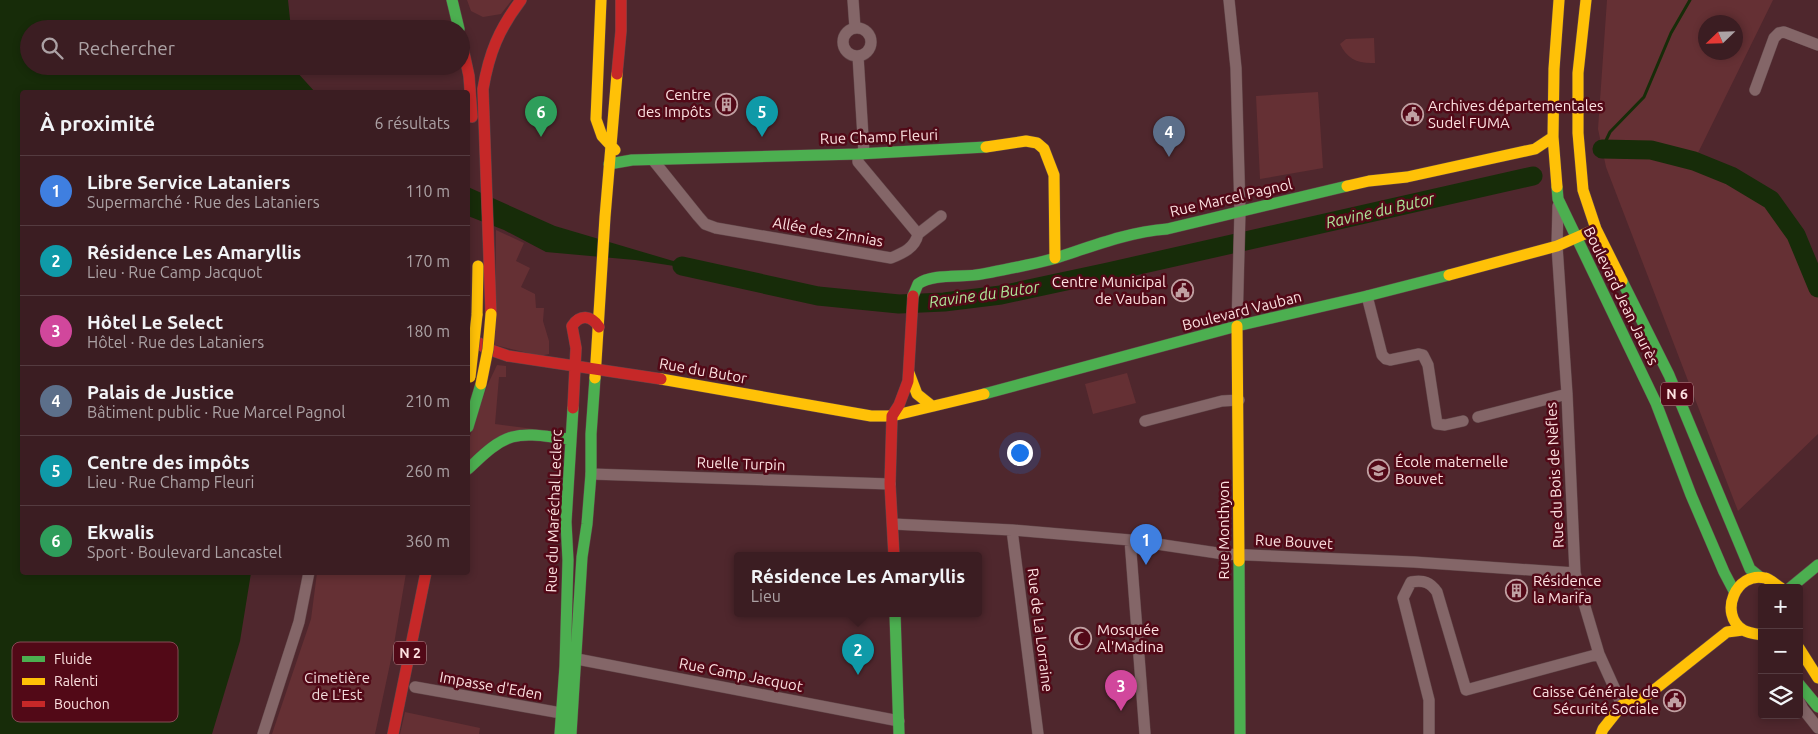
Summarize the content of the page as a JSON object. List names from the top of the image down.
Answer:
{
  "streets": {
    "main road": [
      "Rue Champ Fleuri",
      "Rue Marcel Pagnol",
      "Boulevard Jean Jaurès",
      "Boulevard Vauban",
      "Rue du Butor",
      "N 6",
      "Rue du Maréchal Leclerc",
      "Rue Monthyon",
      "N 2"
    ],
    "street": [
      "Allée des Zinnias",
      "Ruelle Turpin",
      "Rue du Bois de Nèfles",
      "Rue Bouvet",
      "Rue de La Lorraine",
      "Rue Camp Jacquot",
      "Impasse d'Eden"
    ]
  },
  "crossings": [
    ["Rue Champ Fleuri", "Rue Marcel Pagnol"],
    ["Rue Champ Fleuri", "Allée des Zinnias"],
    ["Rue Champ Fleuri", "Rue du Maréchal Leclerc"],
    ["Rue Marcel Pagnol", "Boulevard Jean Jaurès"],
    ["Boulevard Jean Jaurès", "Boulevard Vauban"],
    ["Boulevard Jean Jaurès", "Rue du Bois de Nèfles"],
    ["Boulevard Vauban", "Rue du Butor"],
    ["Boulevard Vauban", "Rue du Bois de Nèfles"],
    ["Boulevard Vauban", "Rue Monthyon"],
    ["Rue du Butor", "Rue du Maréchal Leclerc"],
    ["Ruelle Turpin", "Rue du Maréchal Leclerc"],
    ["Rue du Bois de Nèfles", "Rue Bouvet"],
    ["Rue du Maréchal Leclerc", "Rue Camp Jacquot"],
    ["Rue du Maréchal Leclerc", "Impasse d'Eden"],
    ["Rue Monthyon", "Rue Bouvet"],
    ["Rue Bouvet", "Rue de La Lorraine"]
  ],
  "water": ["Ravine du Butor"],
  "parks": ["Cimetière de L'Est"],
  "places": {
    "building": ["Centre des Impôts", "Résidence la Marifa"],
    "public building": ["Archives départementales Sudel FUMA", "Centre Municipal de Vauban", "Caisse Générale de Sécurité Sociale"],
    "school or university": ["École maternelle Bouvet"],
    "mosque": ["Mosquée Al'Madina"]
  },
  "legend": ["Fluide", "Ralenti", "Bouchon"],
  "north": "bottom left",
  "page": {
    "search": "Rechercher",
    "heading": ["À proximité", "6 résultats"],
    "pins": [
      "5",
      "6",
      "4",
      "1",
      "2",
      "3"
    ],
    "list": [
      {
        "mark": "1",
        "name": "Libre Service Lataniers",
        "note": "Supermarché · Rue des Lataniers",
        "value": "110 m"
      },
      {
        "mark": "2",
        "name": "Résidence Les Amaryllis",
        "note": "Lieu · Rue Camp Jacquot",
        "value": "170 m"
      },
      {
        "mark": "3",
        "name": "Hôtel Le Select",
        "note": "Hôtel · Rue des Lataniers",
        "value": "180 m"
      },
      {
        "mark": "4",
        "name": "Palais de Justice",
        "note": "Bâtiment public · Rue Marcel Pagnol",
        "value": "210 m"
      },
      {
        "mark": "5",
        "name": "Centre des impôts",
        "note": "Lieu · Rue Champ Fleuri",
        "value": "260 m"
      },
      {
        "mark": "6",
        "name": "Ekwalis",
        "note": "Sport · Boulevard Lancastel",
        "value": "360 m"
      }
    ],
    "popup": ["Résidence Les Amaryllis", "Lieu"],
    "map_buttons": ["+", "−"]
  }
}
